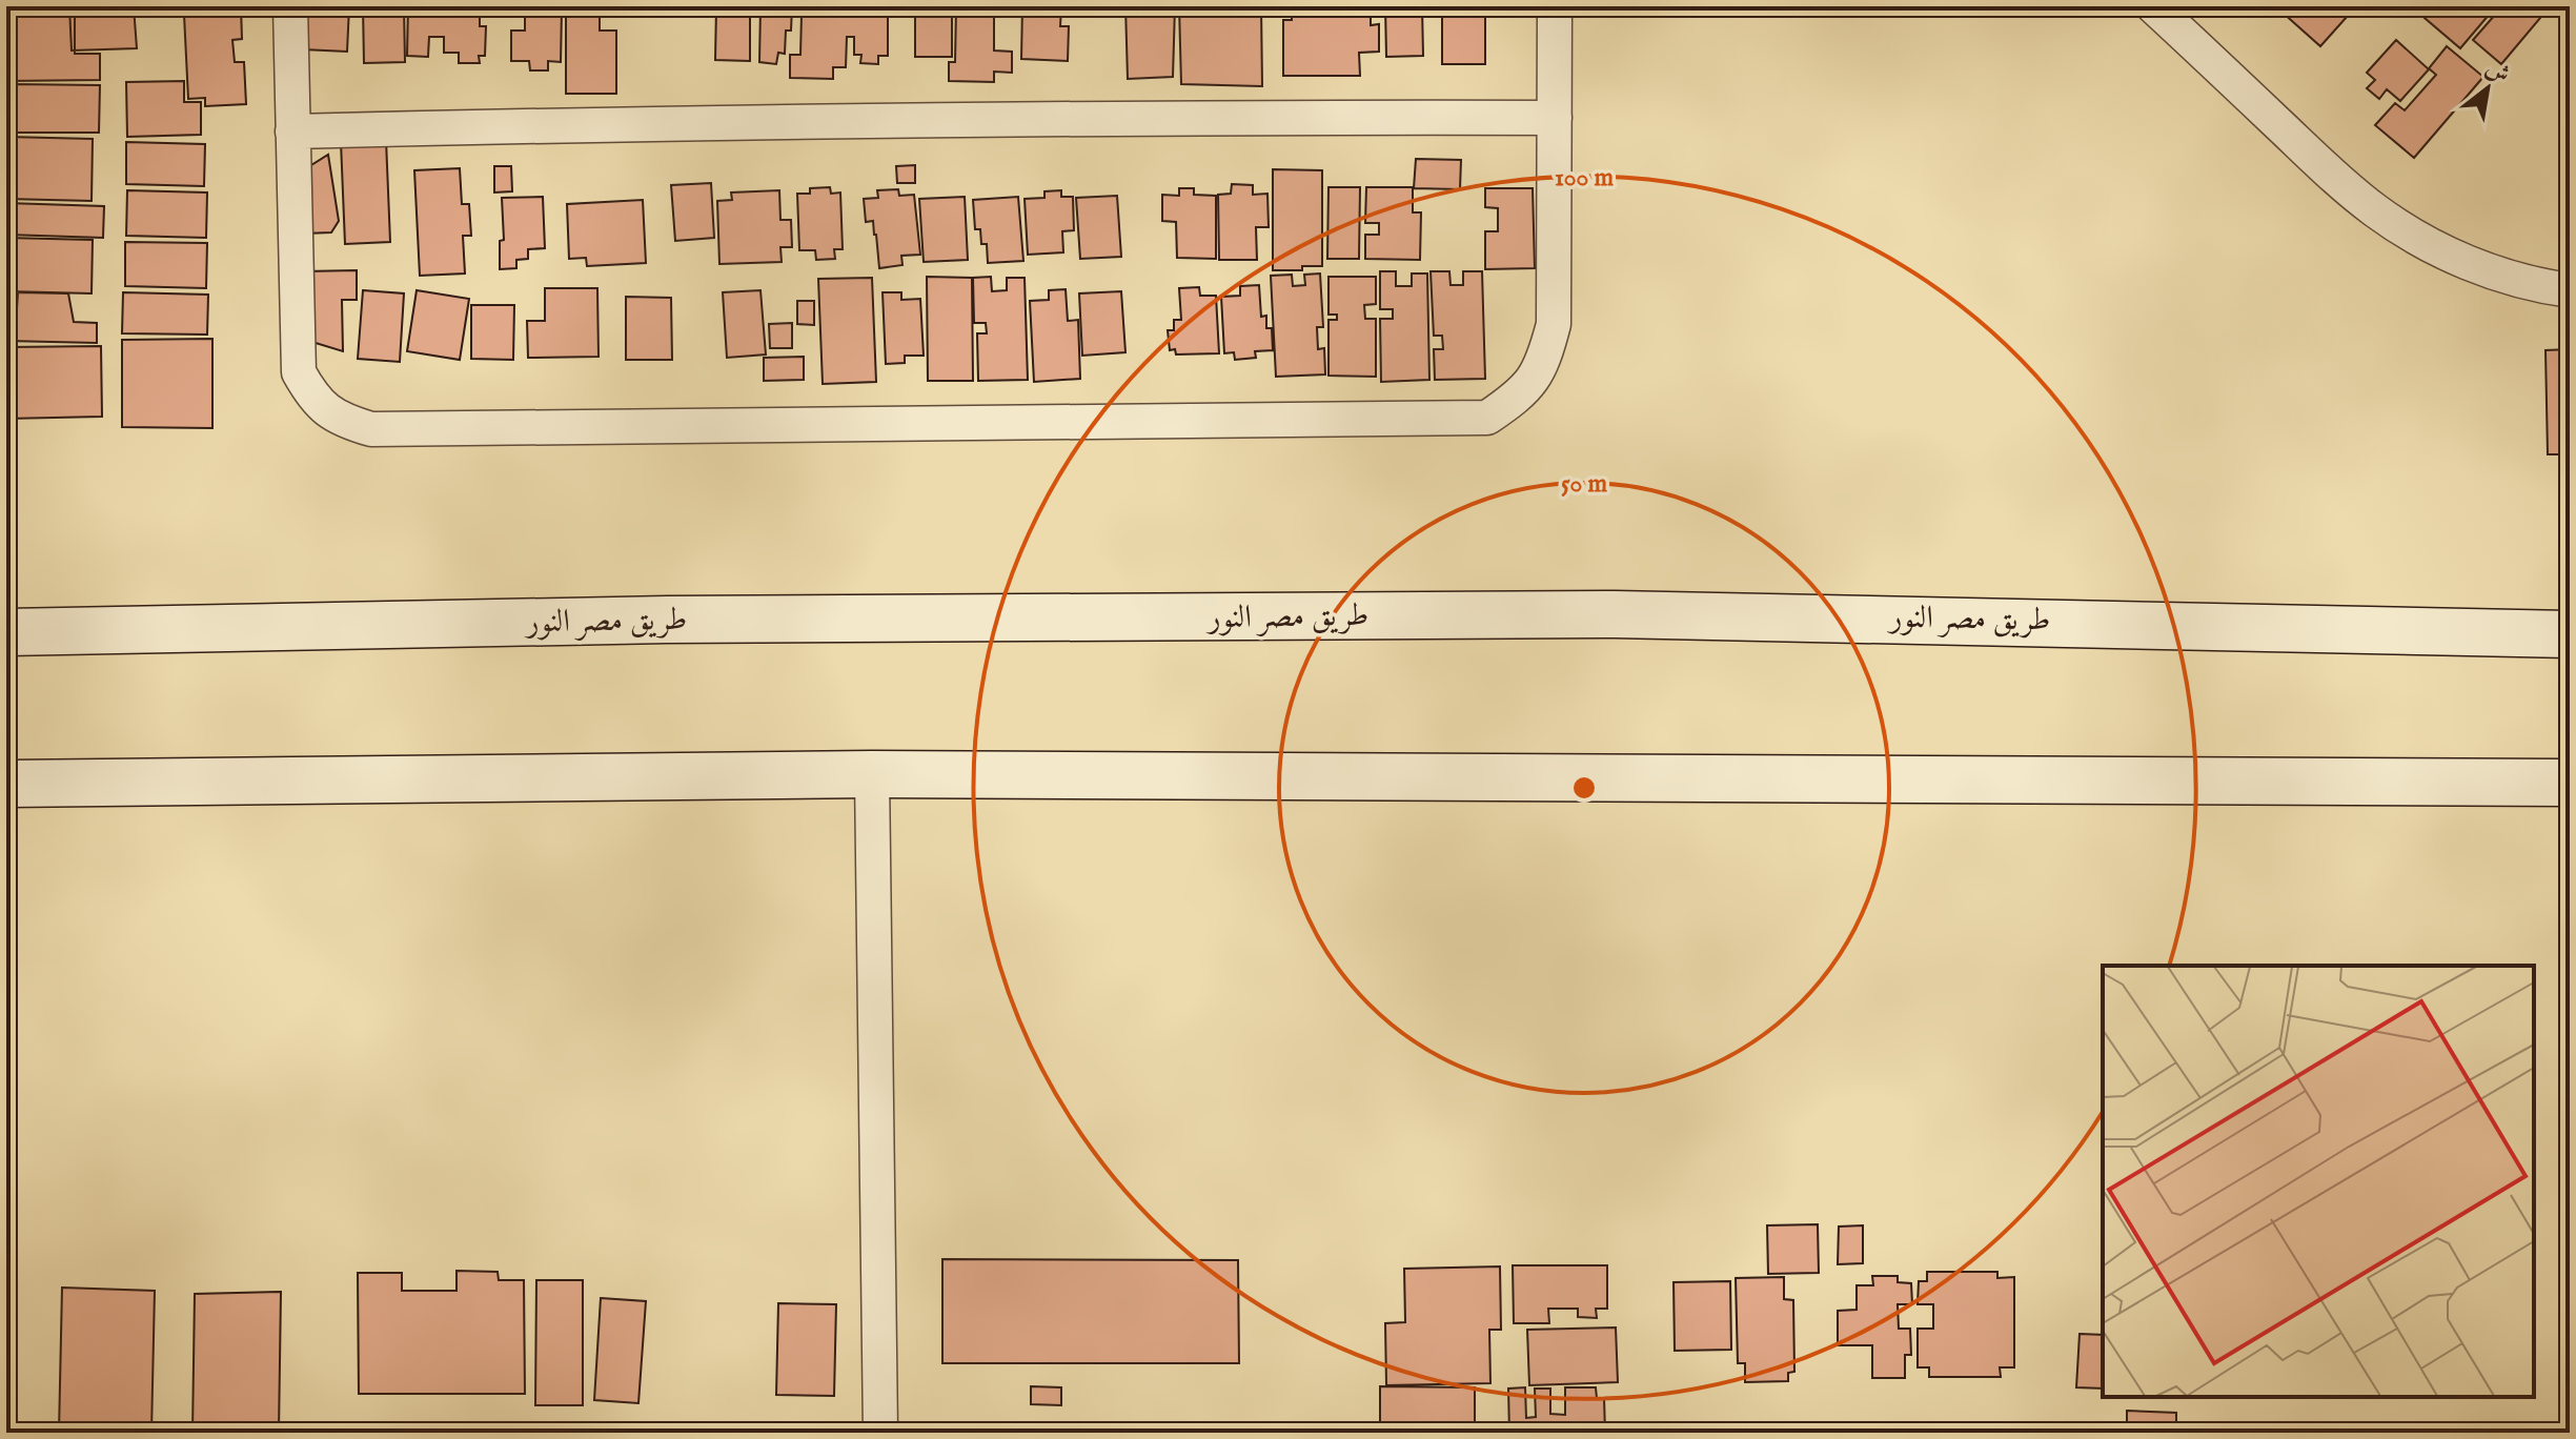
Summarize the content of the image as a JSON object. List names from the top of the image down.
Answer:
{
  "streets": {
    "street": ["طريق مصر النور"]
  },
  "north": "top right",
  "rings": ["100 m", "50 m"]
}
